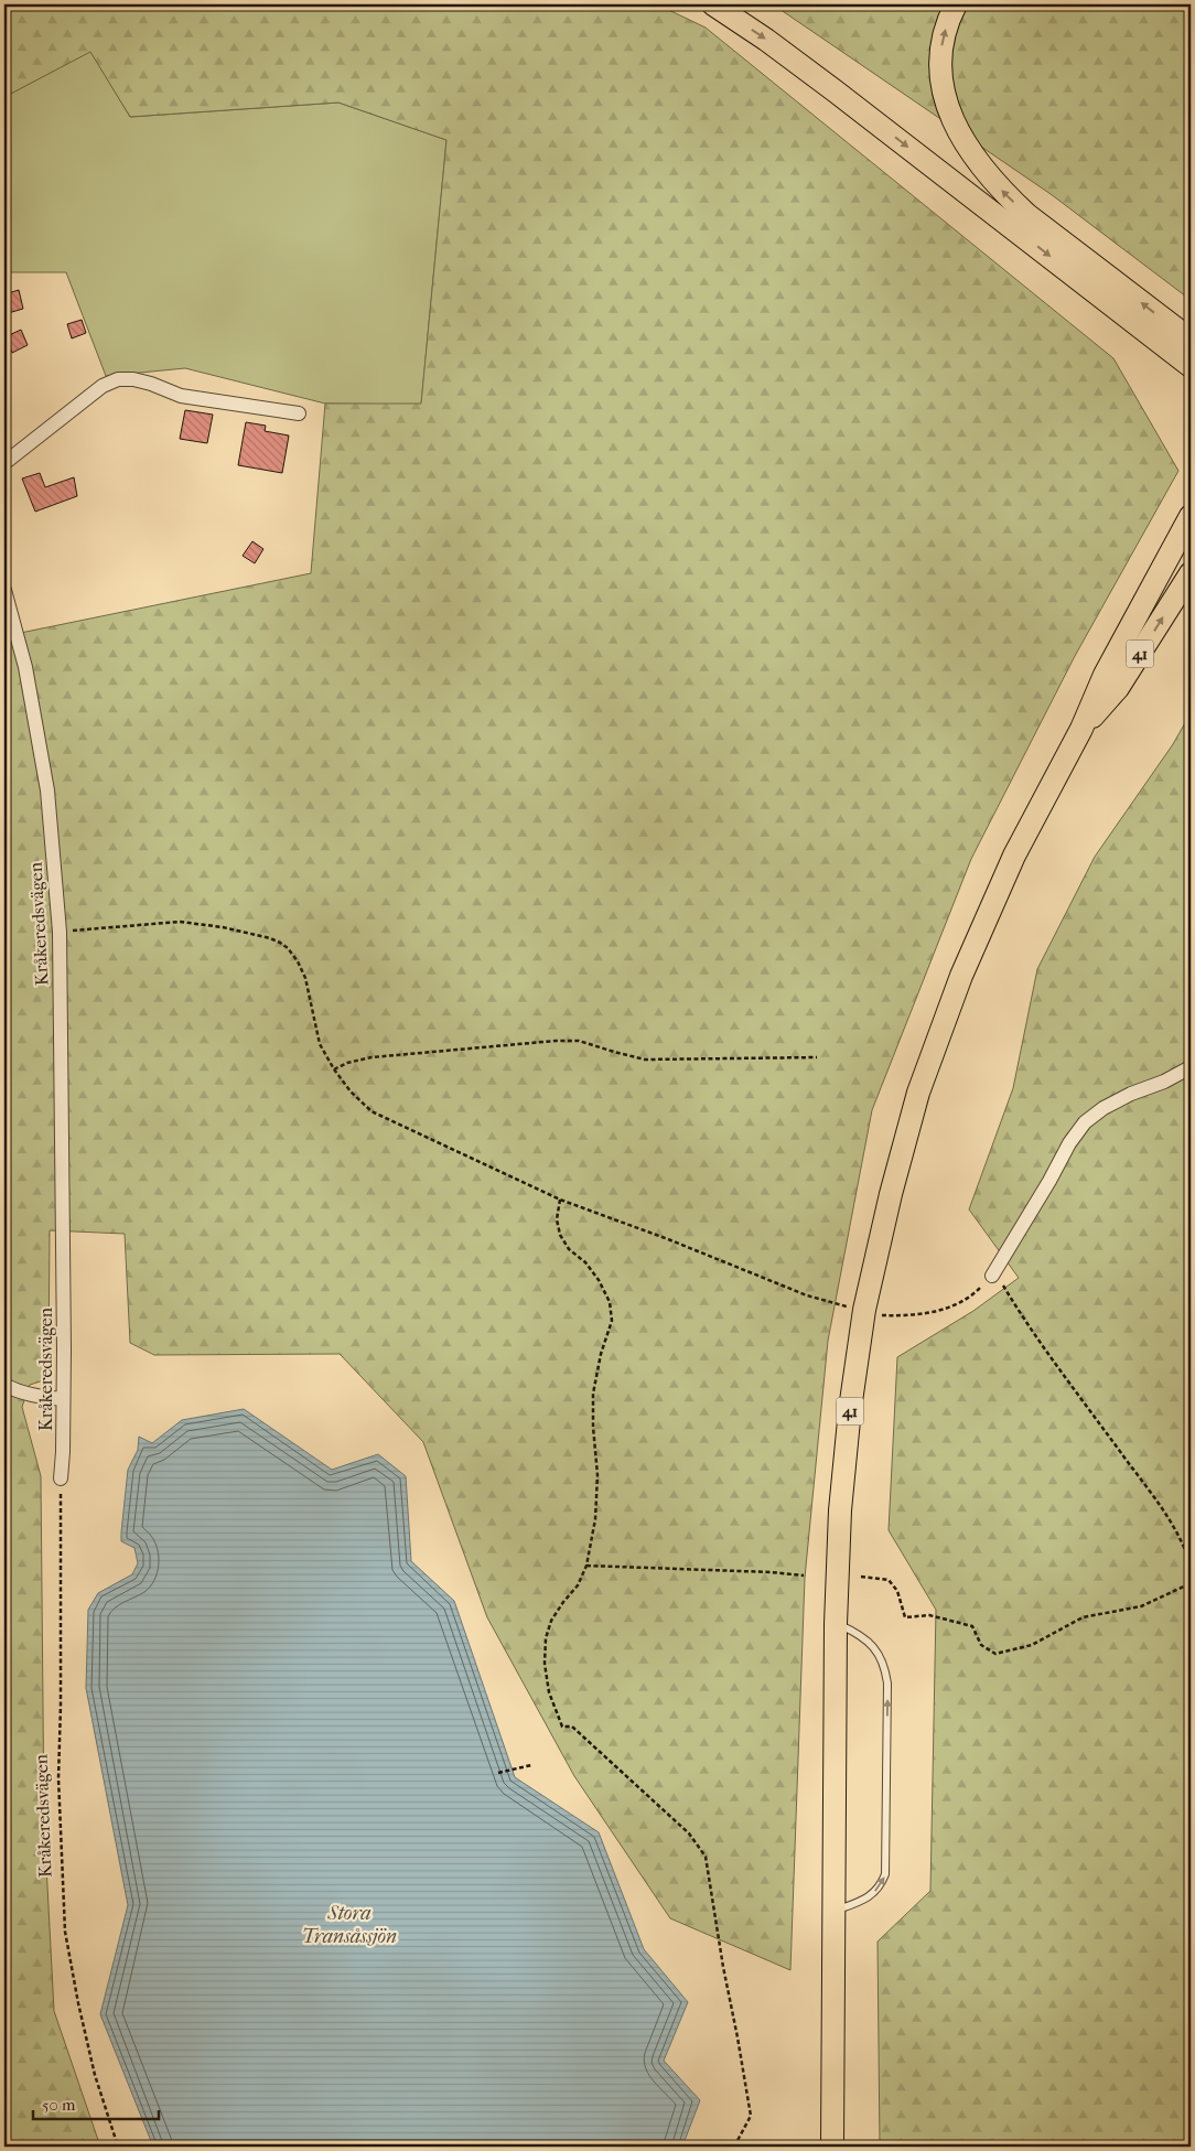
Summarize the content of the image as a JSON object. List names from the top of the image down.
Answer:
{
  "streets": {
    "main road": ["41"],
    "street": ["Kråkeredsvägen"]
  },
  "water": ["Stora Transåssjön"],
  "scale_bar": "50 m"
}
